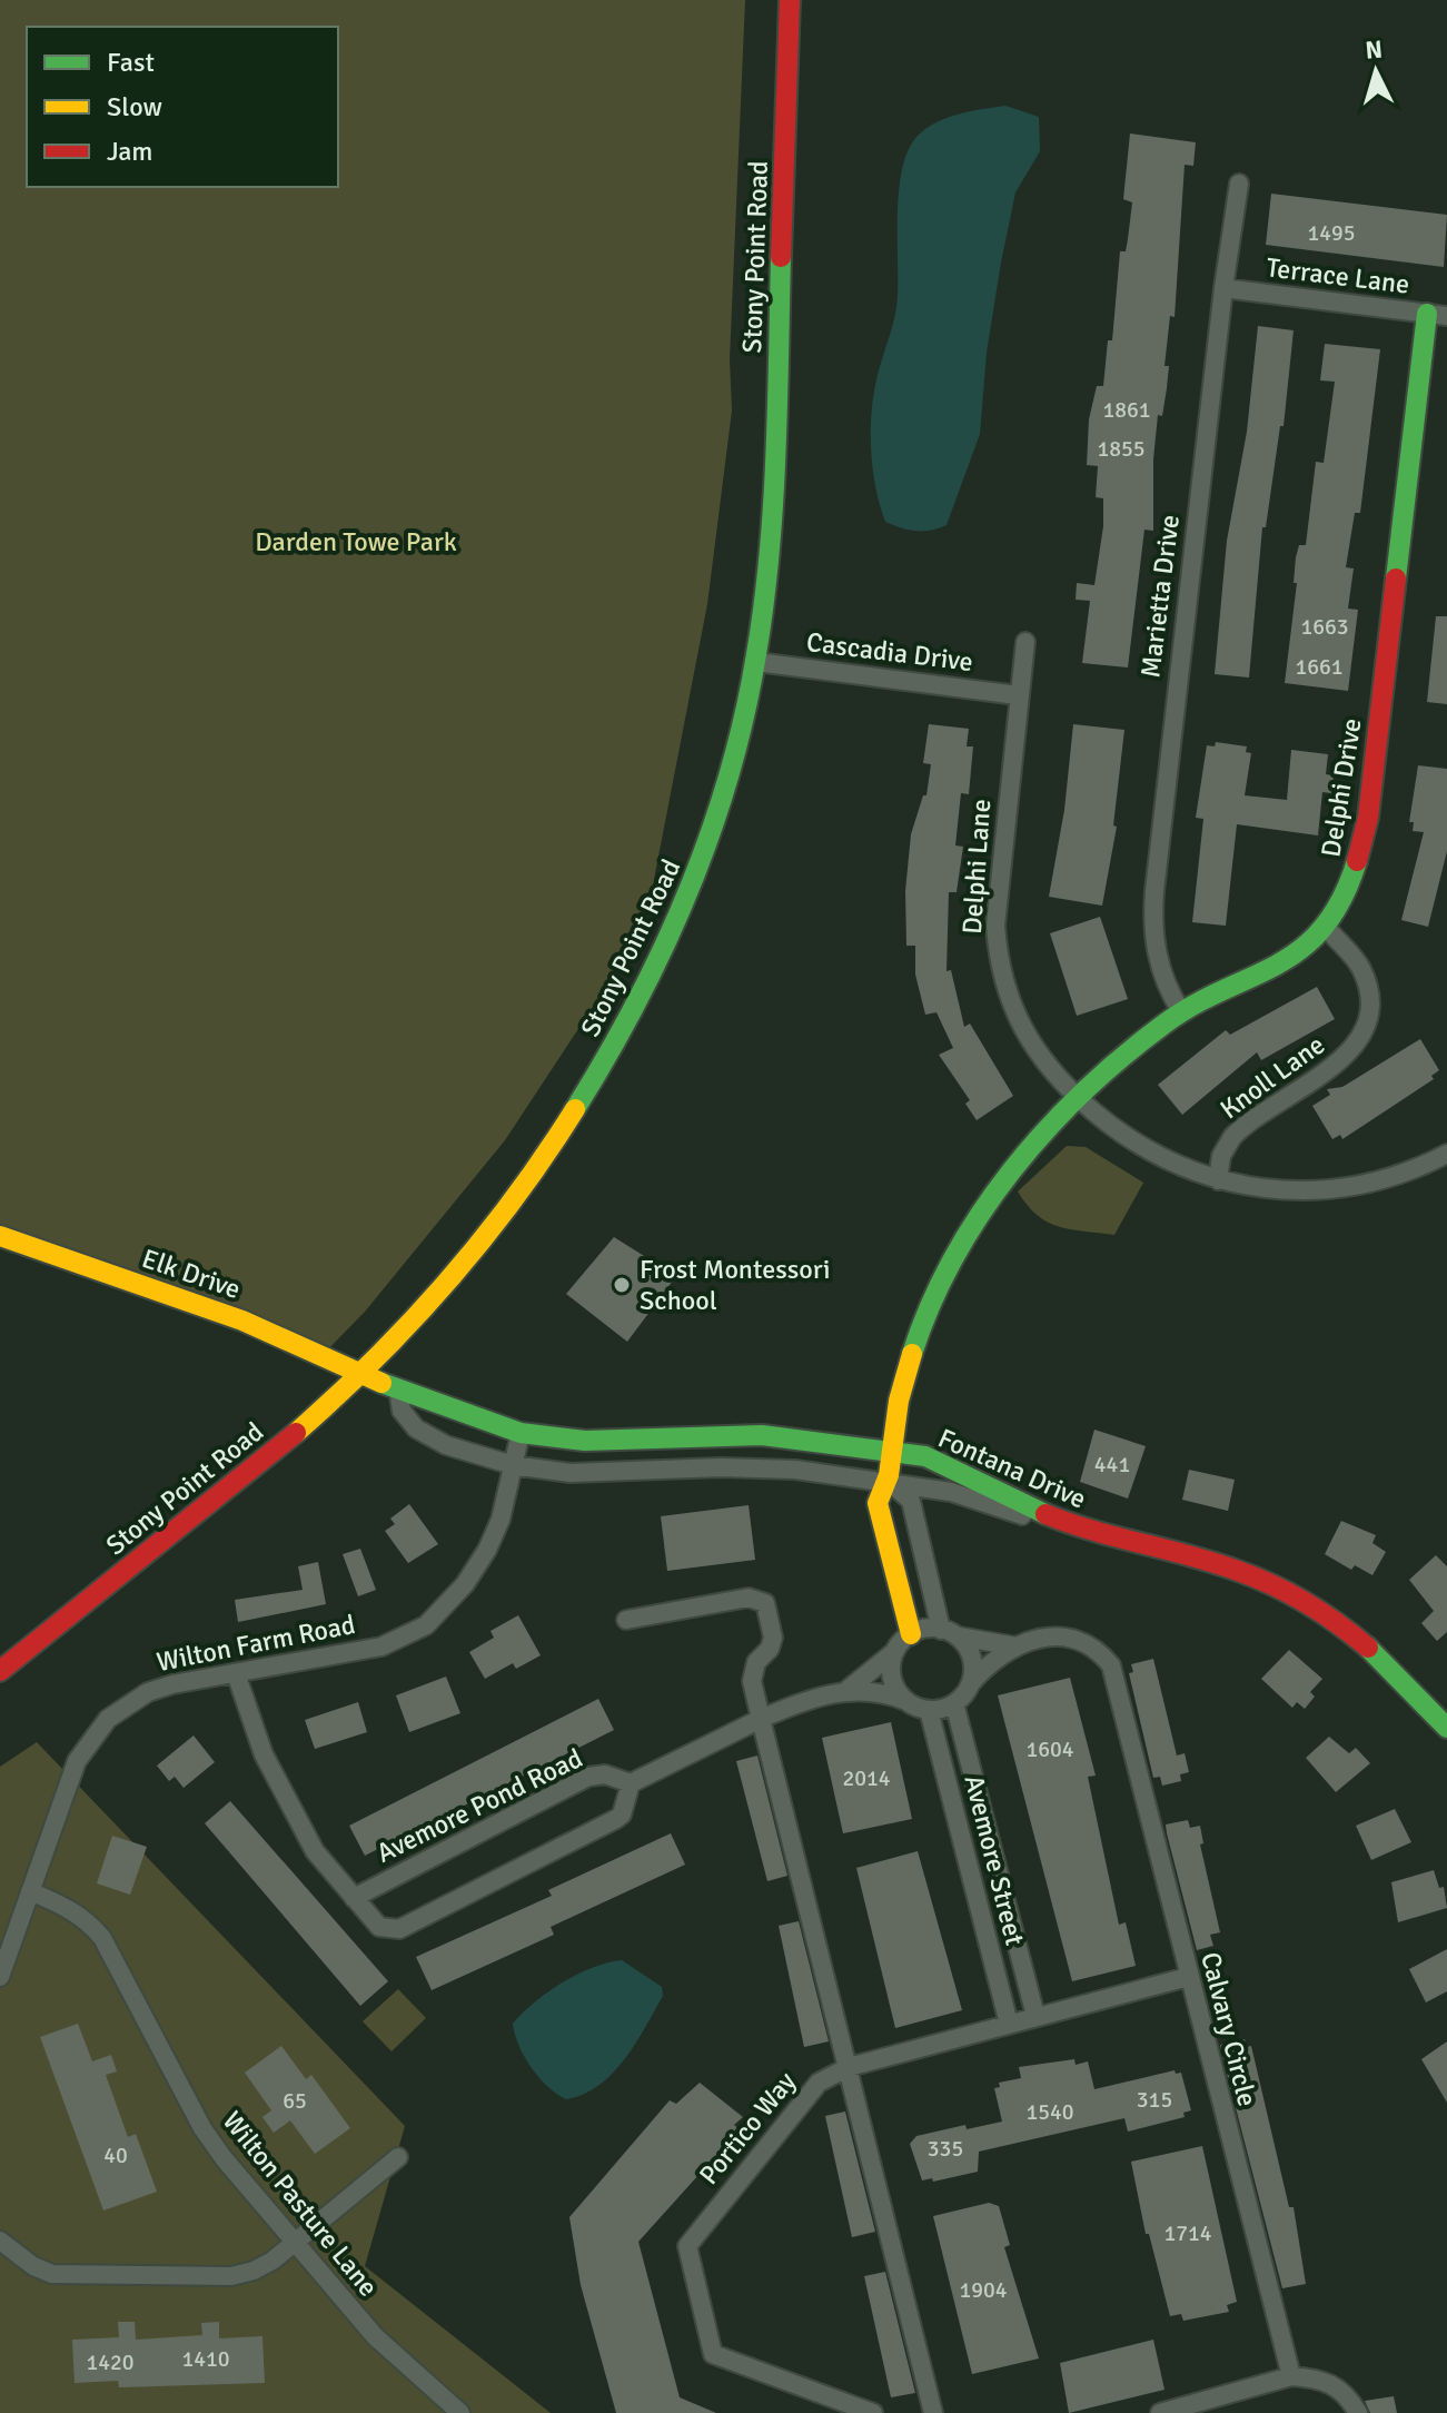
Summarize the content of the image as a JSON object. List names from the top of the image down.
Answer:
{
  "streets": {
    "street": [
      "Stony Point Road",
      "Terrace Lane",
      "Marietta Drive",
      "Cascadia Drive",
      "Delphi Drive",
      "Delphi Lane",
      "Knoll Lane",
      "Elk Drive",
      "Fontana Drive",
      "Wilton Farm Road",
      "Avemore Pond Road",
      "Avemore Street",
      "Calvary Circle",
      "Portico Way",
      "Wilton Pasture Lane"
    ]
  },
  "crossings": [
    ["Stony Point Road", "Cascadia Drive"],
    ["Stony Point Road", "Elk Drive"],
    ["Terrace Lane", "Marietta Drive"],
    ["Terrace Lane", "Delphi Drive"],
    ["Marietta Drive", "Delphi Drive"],
    ["Cascadia Drive", "Delphi Lane"],
    ["Delphi Drive", "Delphi Lane"],
    ["Delphi Drive", "Knoll Lane"],
    ["Delphi Drive", "Fontana Drive"],
    ["Delphi Lane", "Knoll Lane"],
    ["Elk Drive", "Fontana Drive"],
    ["Fontana Drive", "Wilton Farm Road"],
    ["Wilton Farm Road", "Wilton Pasture Lane"],
    ["Avemore Street", "Calvary Circle"],
    ["Avemore Street", "Portico Way"],
    ["Calvary Circle", "Portico Way"]
  ],
  "parks": ["Darden Towe Park"],
  "places": ["Frost Montessori School"],
  "house_numbers": [
    "1495",
    "1861",
    "1855",
    "1663",
    "1661",
    "441",
    "1604",
    "2014",
    "315",
    "65",
    "1540",
    "335",
    "40",
    "1714",
    "1904",
    "1410",
    "1420"
  ],
  "legend": ["Fast", "Slow", "Jam"],
  "north": "top"
}
